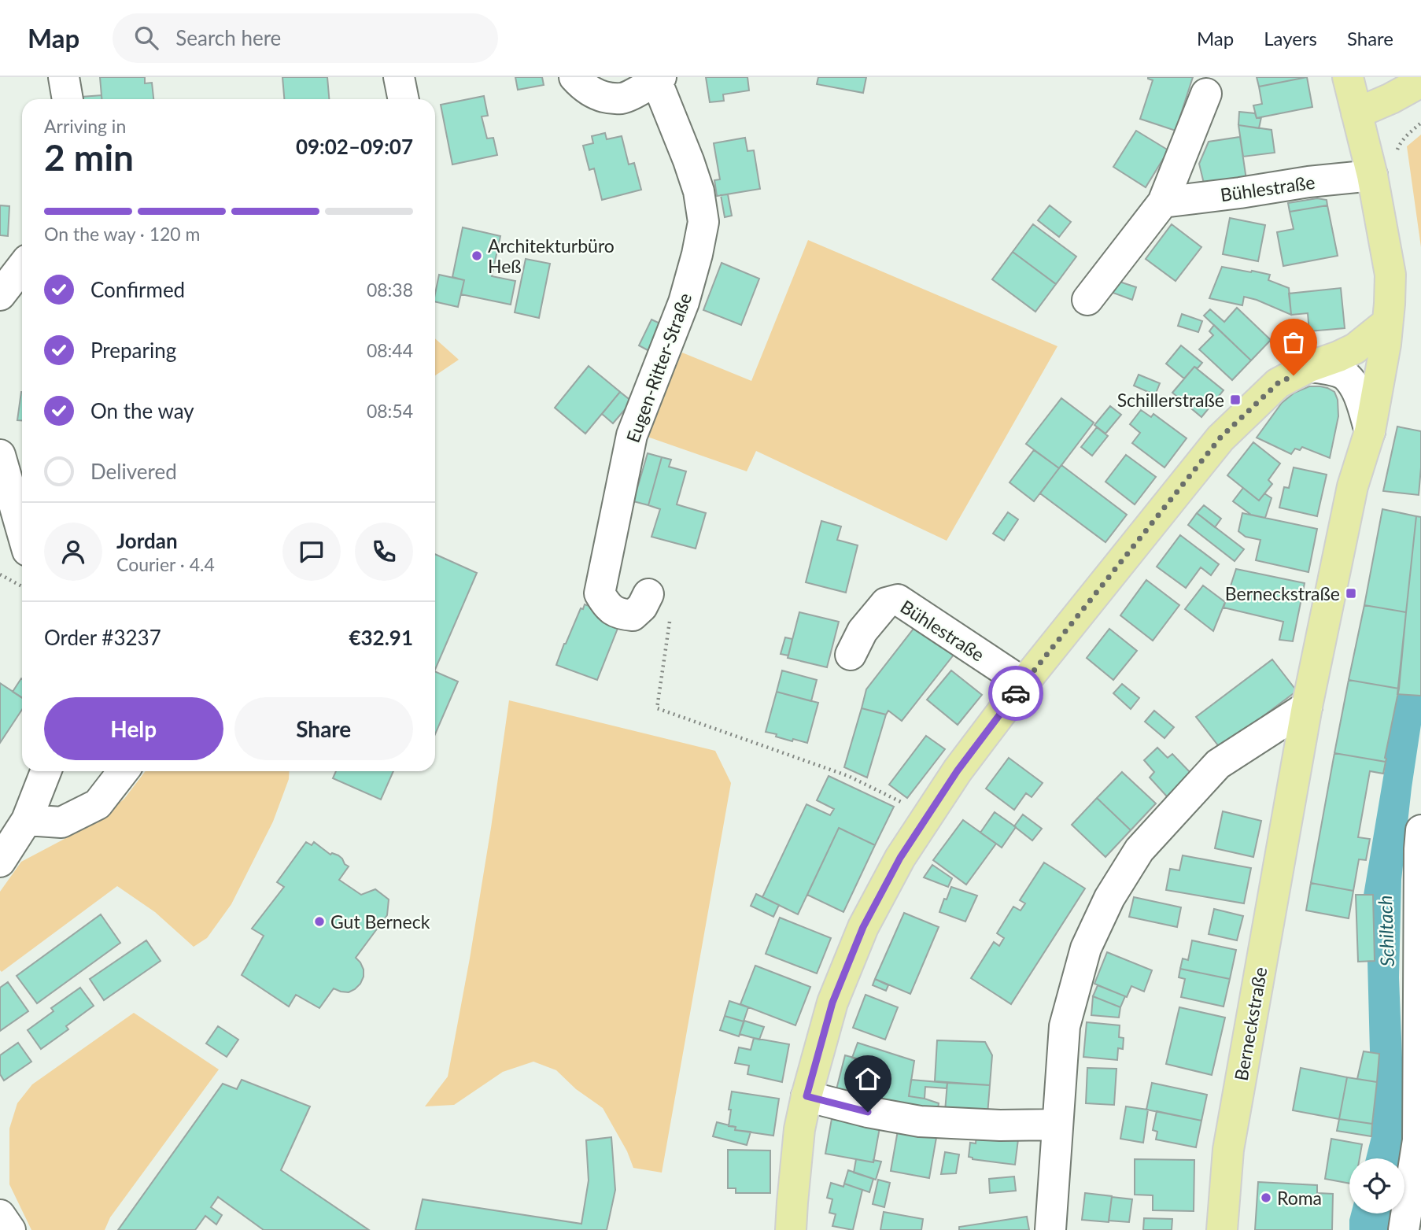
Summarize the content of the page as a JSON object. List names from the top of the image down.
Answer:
{
  "streets": {
    "main road": ["Berneckstraße"],
    "street": ["Bühlestraße", "Eugen-Ritter-Straße"]
  },
  "crossings": [
    ["Bühlestraße", "Berneckstraße"]
  ],
  "water": ["Schiltach"],
  "places": {
    "other": ["Architekturbüro Heß", "Gut Berneck", "Roma"],
    "transit": ["Schillerstraße", "Berneckstraße"]
  },
  "page": {
    "header": "Map",
    "search": "Search here",
    "nav": ["Map", "Layers", "Share"],
    "heading": ["2 min", "Arriving in", "09:02–09:07"],
    "panel": [
      "Jordan",
      "Courier · 4.4",
      "Order #3237",
      "€32.91"
    ],
    "bar": "On the way · 120 m",
    "list": [
      ["Confirmed", "08:38"],
      ["Preparing", "08:44"],
      ["On the way", "08:54"],
      "Delivered"
    ],
    "buttons": ["Help", "Share"]
  }
}
